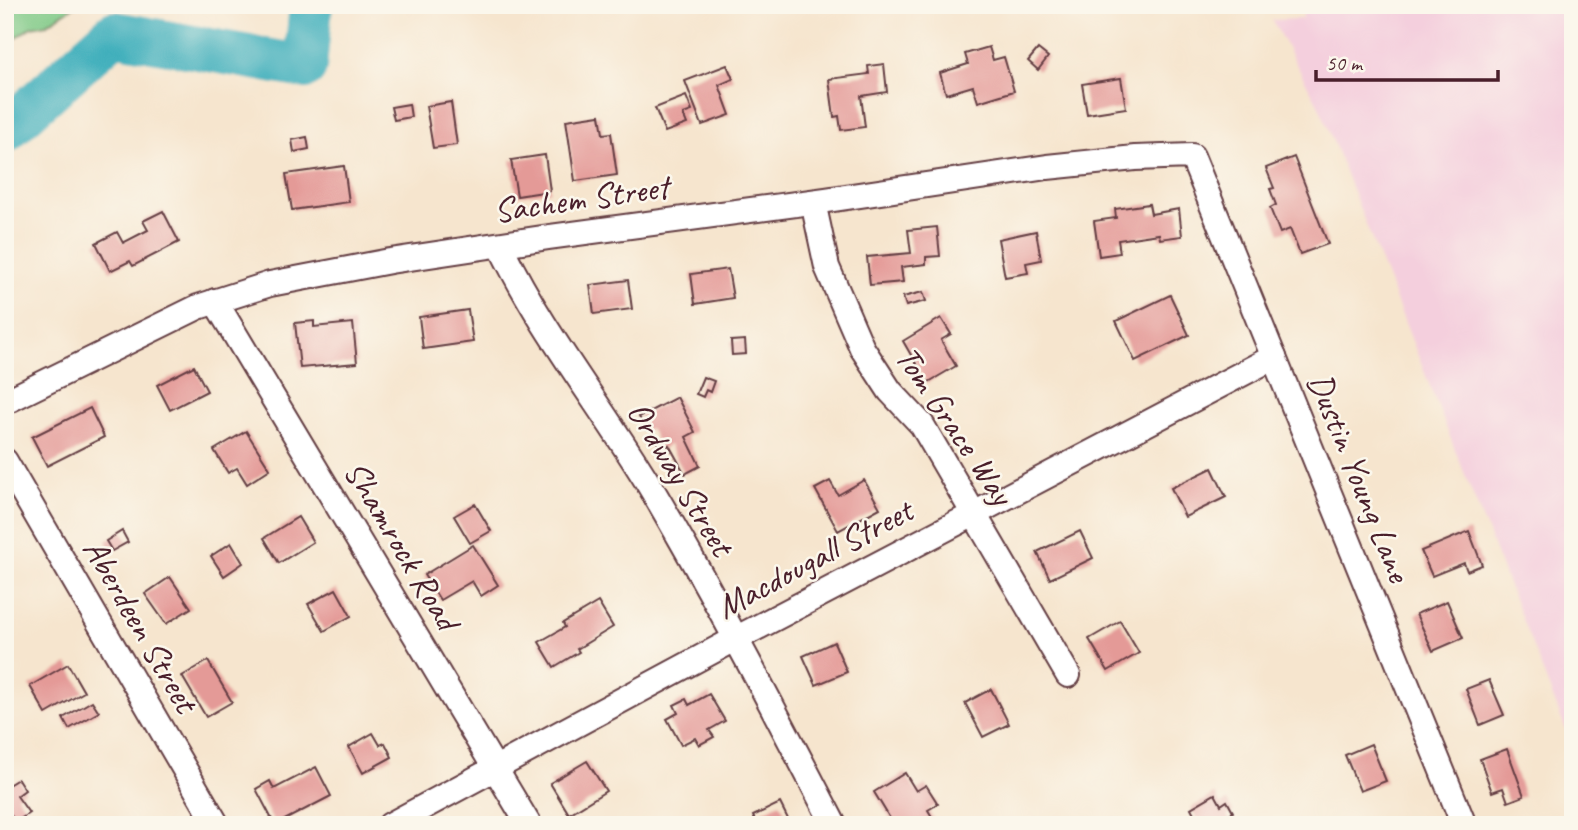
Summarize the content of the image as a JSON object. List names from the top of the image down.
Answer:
{
  "streets": {
    "street": [
      "Sachem Street",
      "Tom Grace Way",
      "Dustin Young Lane",
      "Ordway Street",
      "Shamrock Road",
      "Macdougall Street",
      "Aberdeen Street"
    ]
  },
  "crossings": [
    ["Sachem Street", "Tom Grace Way"],
    ["Sachem Street", "Dustin Young Lane"],
    ["Sachem Street", "Ordway Street"],
    ["Sachem Street", "Shamrock Road"],
    ["Tom Grace Way", "Macdougall Street"],
    ["Dustin Young Lane", "Macdougall Street"],
    ["Ordway Street", "Macdougall Street"],
    ["Shamrock Road", "Macdougall Street"]
  ],
  "scale_bar": "50 m"
}
